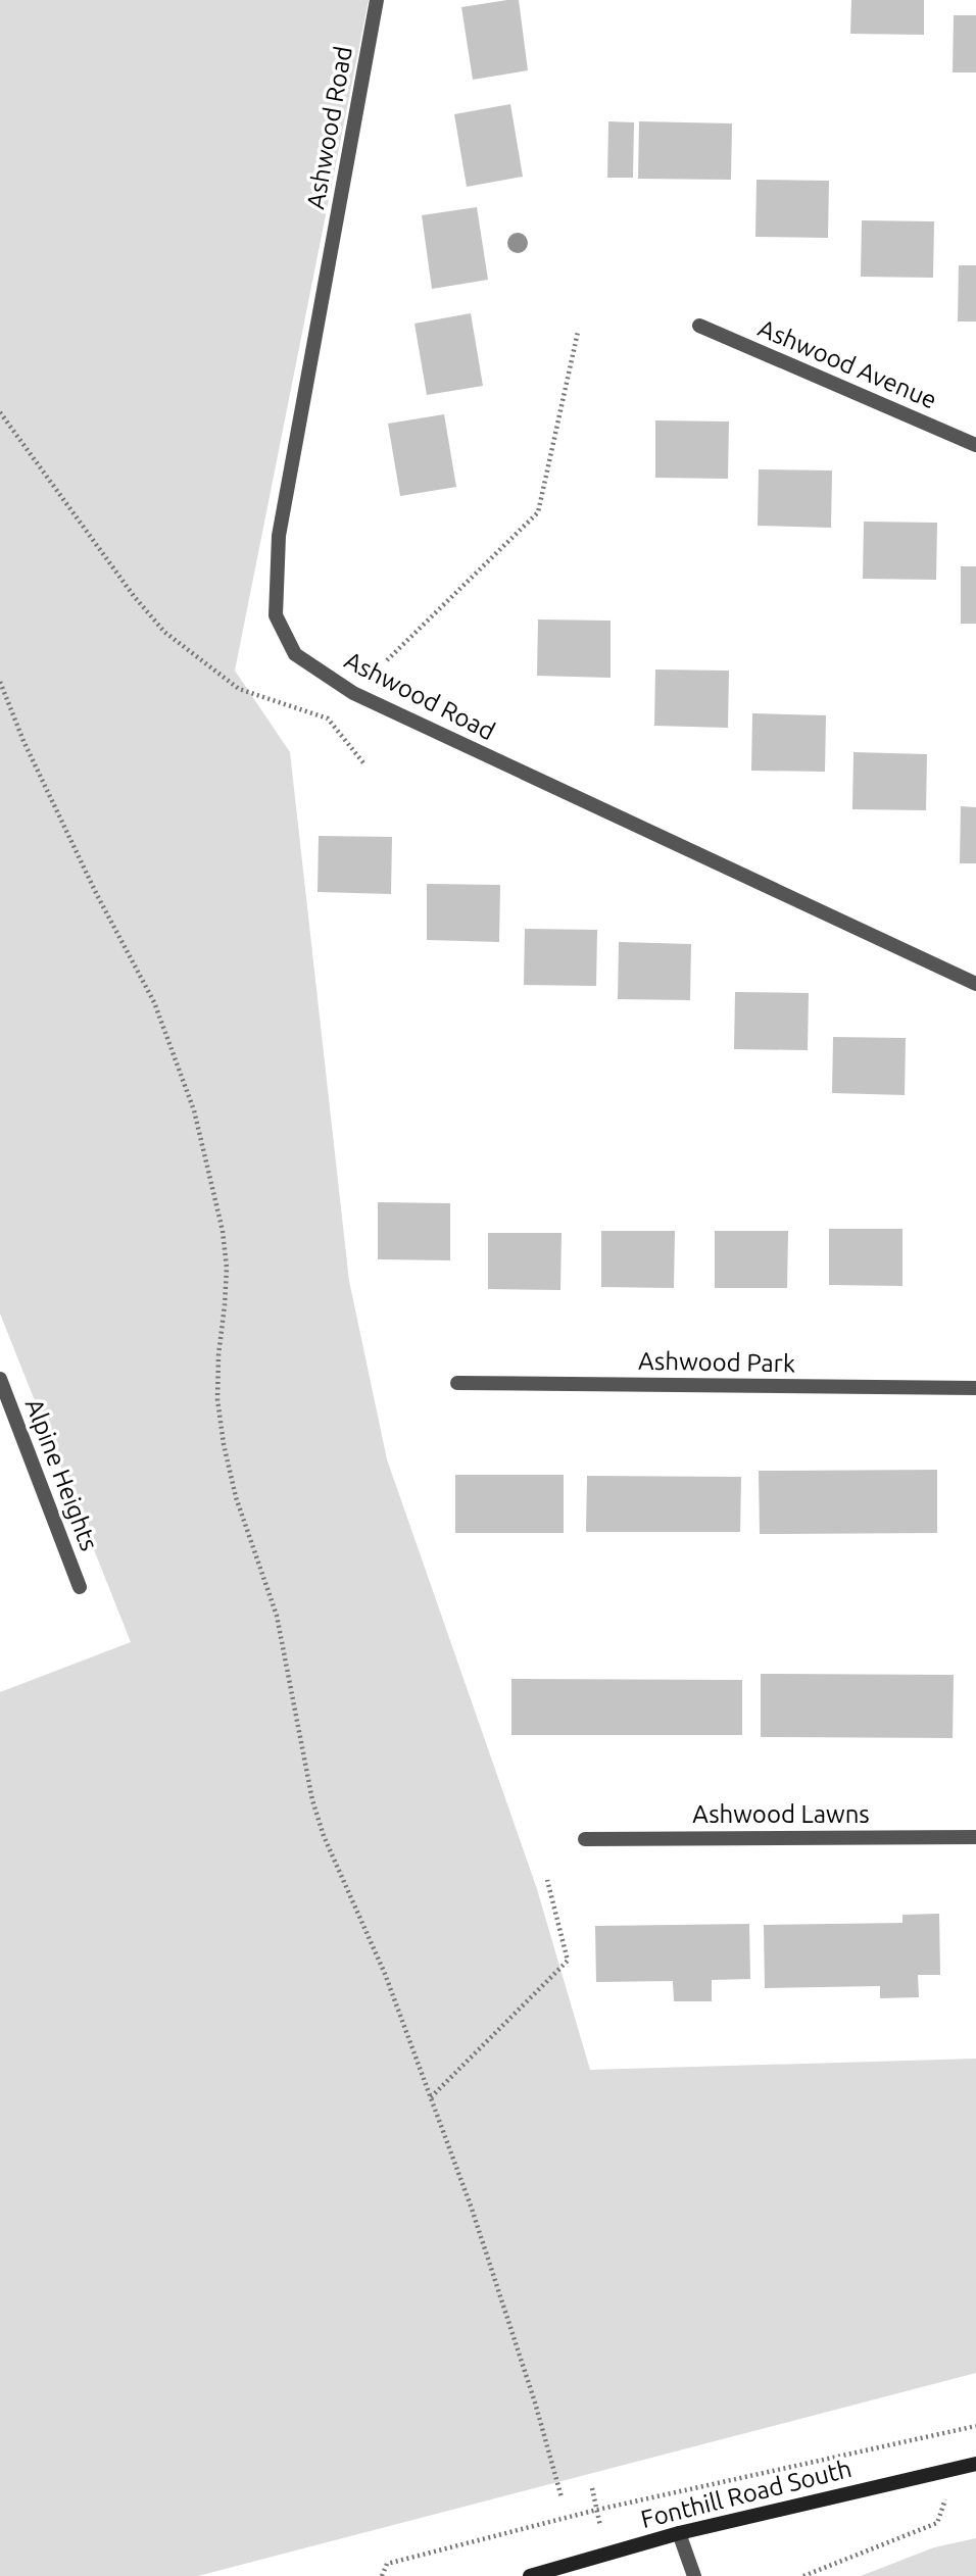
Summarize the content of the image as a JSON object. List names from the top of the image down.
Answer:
{
  "streets": {
    "main road": ["Fonthill Road South"],
    "street": [
      "Ashwood Road",
      "Ashwood Avenue",
      "Ashwood Park",
      "Alpine Heights",
      "Ashwood Lawns"
    ]
  }
}
